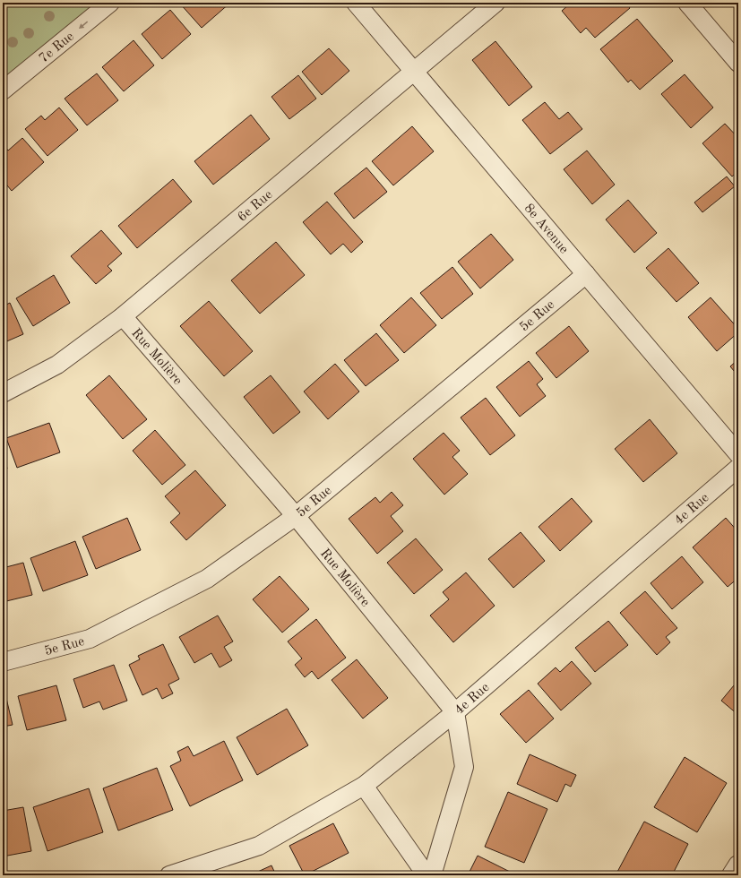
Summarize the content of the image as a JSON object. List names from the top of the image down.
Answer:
{
  "streets": {
    "street": [
      "7e Rue",
      "6e Rue",
      "8e Avenue",
      "5e Rue",
      "Rue Molière",
      "4e Rue"
    ]
  },
  "crossings": [
    ["6e Rue", "8e Avenue"],
    ["6e Rue", "Rue Molière"],
    ["8e Avenue", "5e Rue"],
    ["5e Rue", "Rue Molière"],
    ["Rue Molière", "4e Rue"]
  ],
  "one_way": ["7e Rue"]
}
